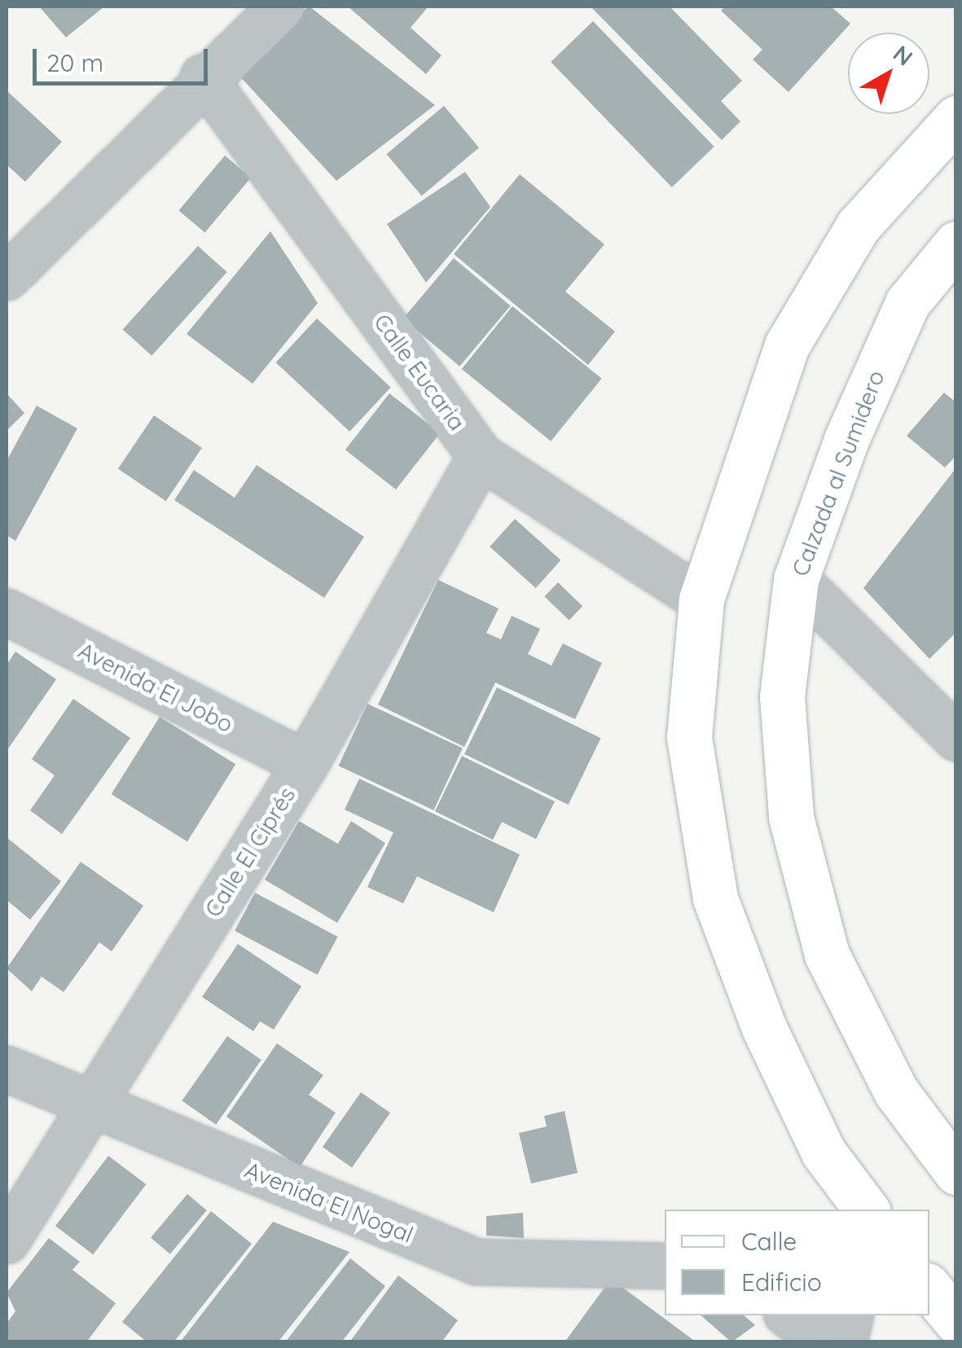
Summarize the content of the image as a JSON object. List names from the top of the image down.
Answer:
{
  "streets": {
    "main road": ["Calzada al Sumidero"],
    "street": [
      "Calle Eucaria",
      "Avenida El Jobo",
      "Calle El Ciprés",
      "Avenida El Nogal"
    ]
  },
  "crossings": [
    ["Calle Eucaria", "Calle El Ciprés"],
    ["Avenida El Jobo", "Calle El Ciprés"],
    ["Calle El Ciprés", "Avenida El Nogal"]
  ],
  "legend": ["Calle", "Edificio"],
  "scale_bar": "20 m",
  "north": "top right"
}
